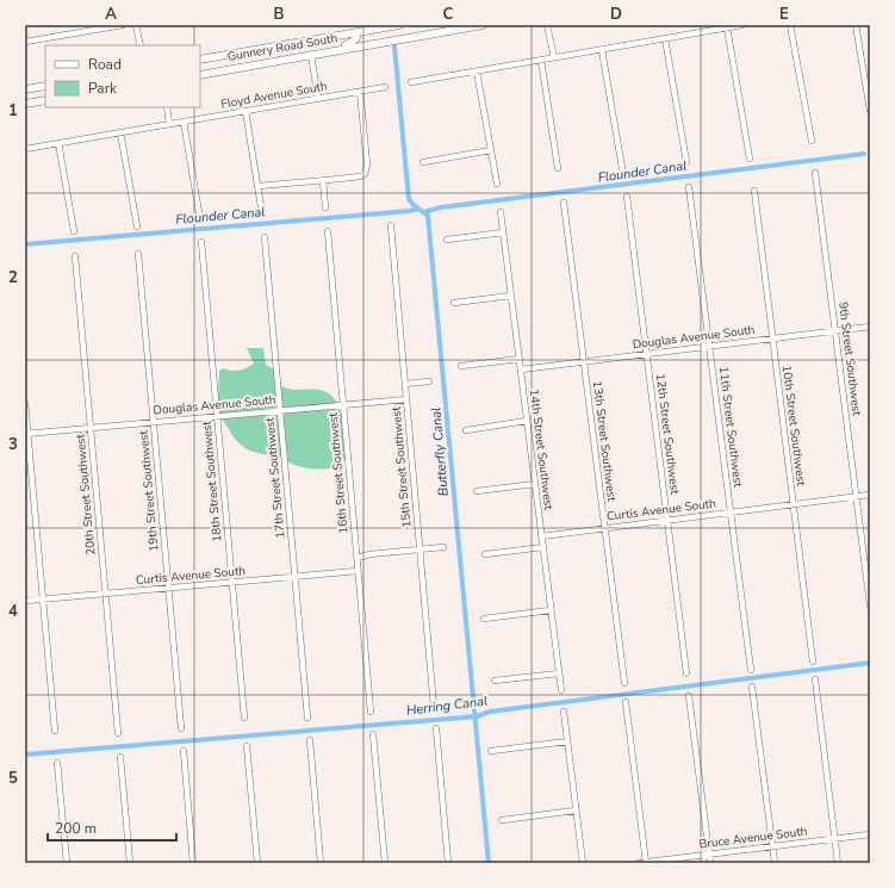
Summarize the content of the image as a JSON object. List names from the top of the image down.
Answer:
{
  "streets": {
    "main road": ["Gunnery Road South"],
    "street": [
      "Floyd Avenue South",
      "Douglas Avenue South",
      "9th Street Southwest",
      "10th Street Southwest",
      "11th Street Southwest",
      "12th Street Southwest",
      "13th Street Southwest",
      "14th Street Southwest",
      "15th Street Southwest",
      "16th Street Southwest",
      "17th Street Southwest",
      "18th Street Southwest",
      "19th Street Southwest",
      "20th Street Southwest",
      "Curtis Avenue South",
      "Bruce Avenue South"
    ]
  },
  "crossings": [
    ["Douglas Avenue South", "9th Street Southwest"],
    ["Douglas Avenue South", "10th Street Southwest"],
    ["Douglas Avenue South", "11th Street Southwest"],
    ["Douglas Avenue South", "12th Street Southwest"],
    ["Douglas Avenue South", "13th Street Southwest"],
    ["Douglas Avenue South", "14th Street Southwest"],
    ["Douglas Avenue South", "15th Street Southwest"],
    ["Douglas Avenue South", "16th Street Southwest"],
    ["Douglas Avenue South", "17th Street Southwest"],
    ["Douglas Avenue South", "18th Street Southwest"],
    ["Douglas Avenue South", "19th Street Southwest"],
    ["Douglas Avenue South", "20th Street Southwest"],
    ["9th Street Southwest", "Curtis Avenue South"],
    ["10th Street Southwest", "Curtis Avenue South"],
    ["11th Street Southwest", "Curtis Avenue South"],
    ["12th Street Southwest", "Curtis Avenue South"],
    ["13th Street Southwest", "Curtis Avenue South"],
    ["14th Street Southwest", "Curtis Avenue South"],
    ["16th Street Southwest", "Curtis Avenue South"],
    ["17th Street Southwest", "Curtis Avenue South"],
    ["18th Street Southwest", "Curtis Avenue South"],
    ["19th Street Southwest", "Curtis Avenue South"],
    ["20th Street Southwest", "Curtis Avenue South"]
  ],
  "water": ["Flounder Canal", "Butterfly Canal", "Herring Canal"],
  "legend": ["Road", "Park"],
  "scale_bar": "200 m",
  "grid": {
    "columns": [
      "A",
      "B",
      "C",
      "D",
      "E"
    ],
    "rows": [
      "1",
      "2",
      "3",
      "4",
      "5"
    ]
  }
}
